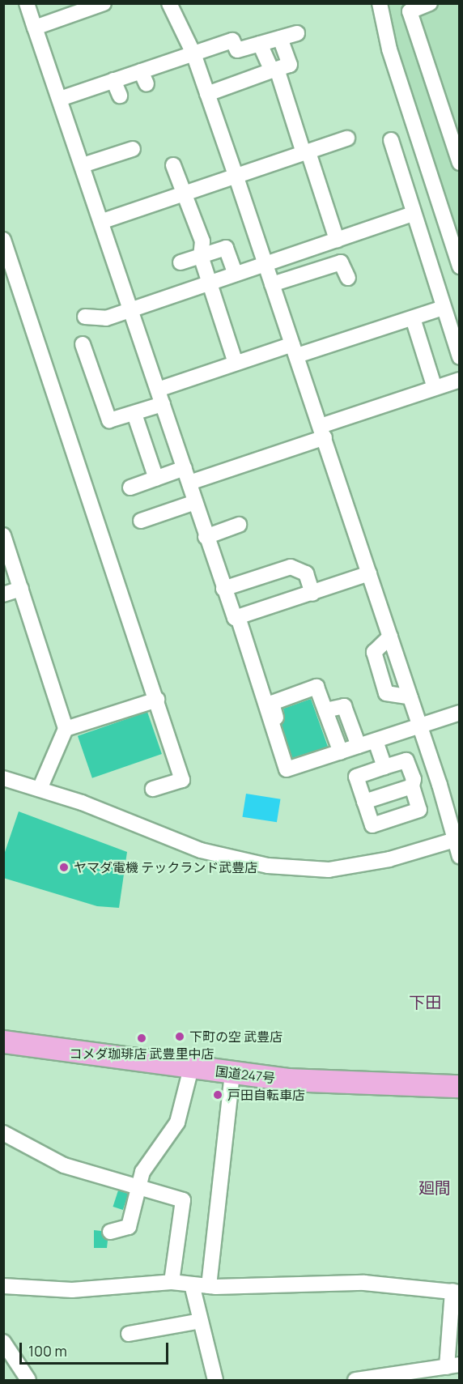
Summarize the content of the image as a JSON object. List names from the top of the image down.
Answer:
{
  "streets": {
    "highway": ["国道247号"]
  },
  "districts": ["下田", "廻間"],
  "places": [
    "ヤマダ電機 テックランド武豊店",
    "下町の空 武豊店",
    "コメダ珈琲店 武豊里中店",
    "戸田自転車店"
  ],
  "scale_bar": "100 m"
}
